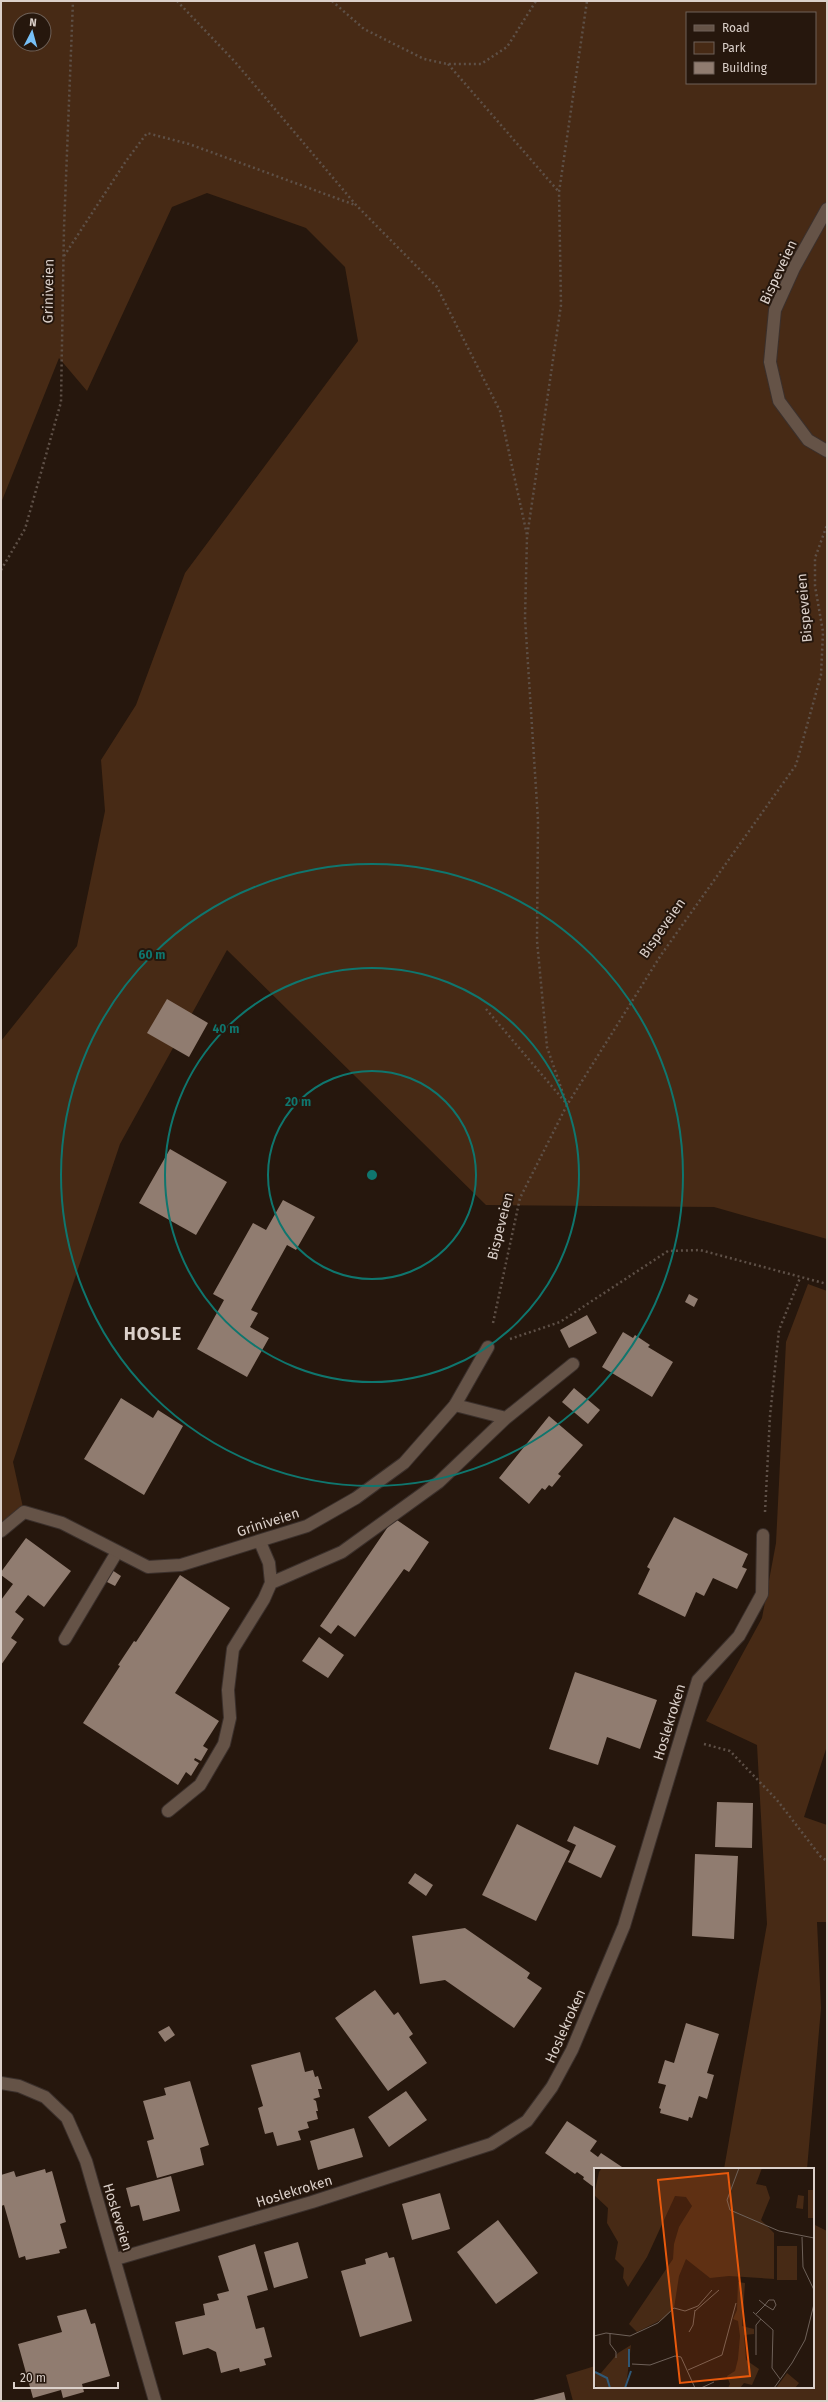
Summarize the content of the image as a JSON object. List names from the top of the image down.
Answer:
{
  "streets": {
    "street": [
      "Bispeveien",
      "Griniveien",
      "Hoslekroken",
      "Hosleveien"
    ]
  },
  "crossings": [
    ["Bispeveien", "Griniveien"],
    ["Hoslekroken", "Hosleveien"]
  ],
  "districts": ["HOSLE"],
  "legend": ["Road", "Park", "Building"],
  "scale_bar": "20 m",
  "north": "top",
  "rings": ["60 m", "40 m", "20 m"]
}
